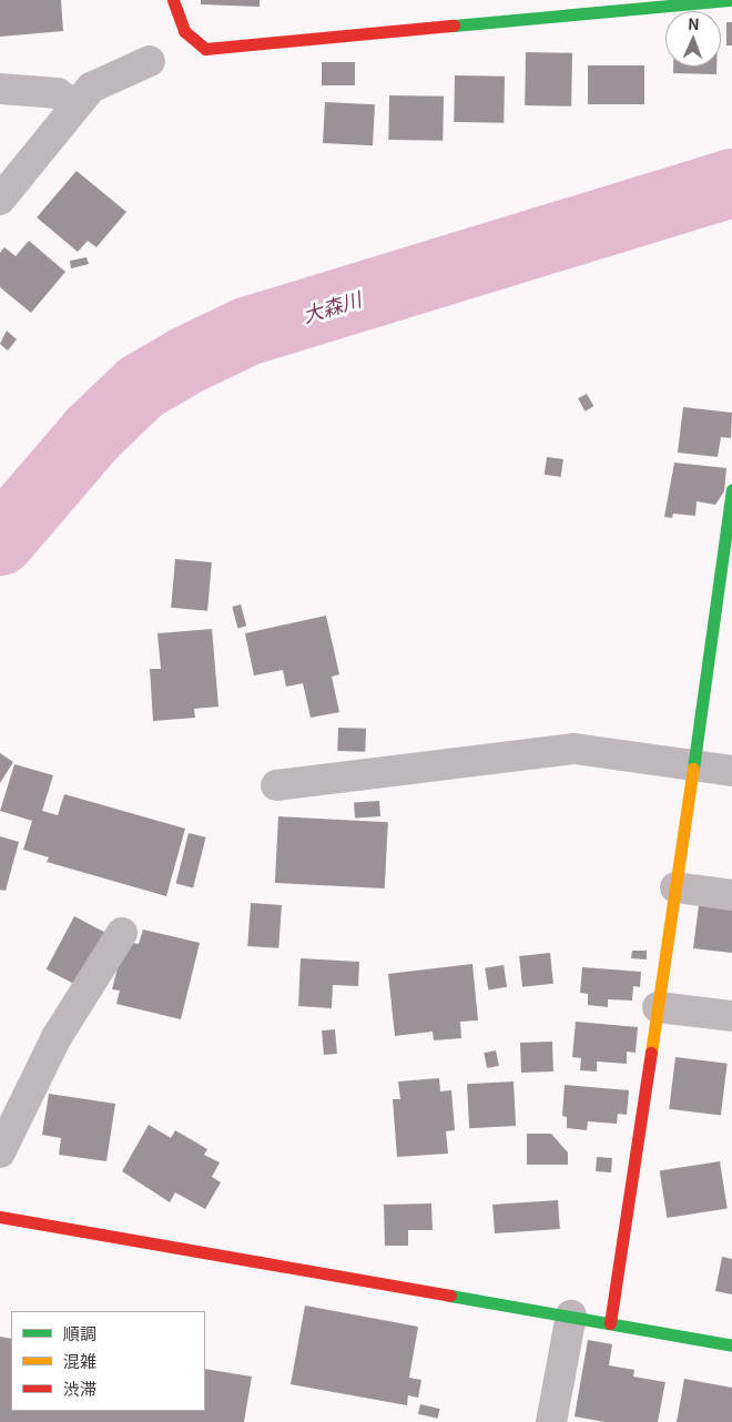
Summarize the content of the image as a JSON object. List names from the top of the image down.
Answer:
{
  "water": ["大森川"],
  "legend": ["順調", "混雑", "渋滞"],
  "north": "top"
}
